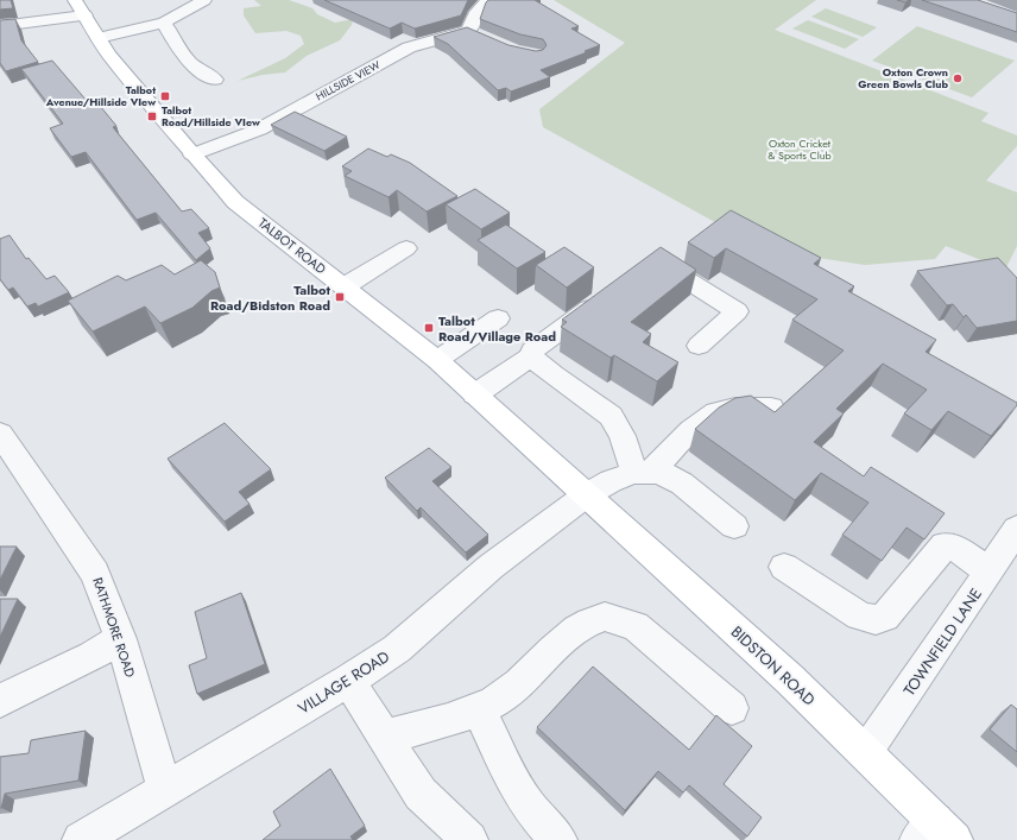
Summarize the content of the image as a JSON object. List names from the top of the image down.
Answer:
{
  "streets": {
    "main road": ["TALBOT ROAD", "BIDSTON ROAD"],
    "street": [
      "HILLSIDE VIEW",
      "RATHMORE ROAD",
      "TOWNFIELD LANE",
      "VILLAGE ROAD"
    ]
  },
  "crossings": [
    ["HILLSIDE VIEW", "TALBOT ROAD"],
    ["TALBOT ROAD", "BIDSTON ROAD"],
    ["TALBOT ROAD", "VILLAGE ROAD"],
    ["RATHMORE ROAD", "VILLAGE ROAD"],
    ["TOWNFIELD LANE", "BIDSTON ROAD"],
    ["BIDSTON ROAD", "VILLAGE ROAD"]
  ],
  "parks": ["Oxton Cricket & Sports Club"],
  "places": {
    "other": ["Oxton Crown Green Bowls Club"],
    "transit": [
      "Talbot Avenue/Hillside VIew",
      "Talbot Road/Hillside VIew",
      "Talbot Road/Bidston Road",
      "Talbot Road/Village Road"
    ]
  }
}
